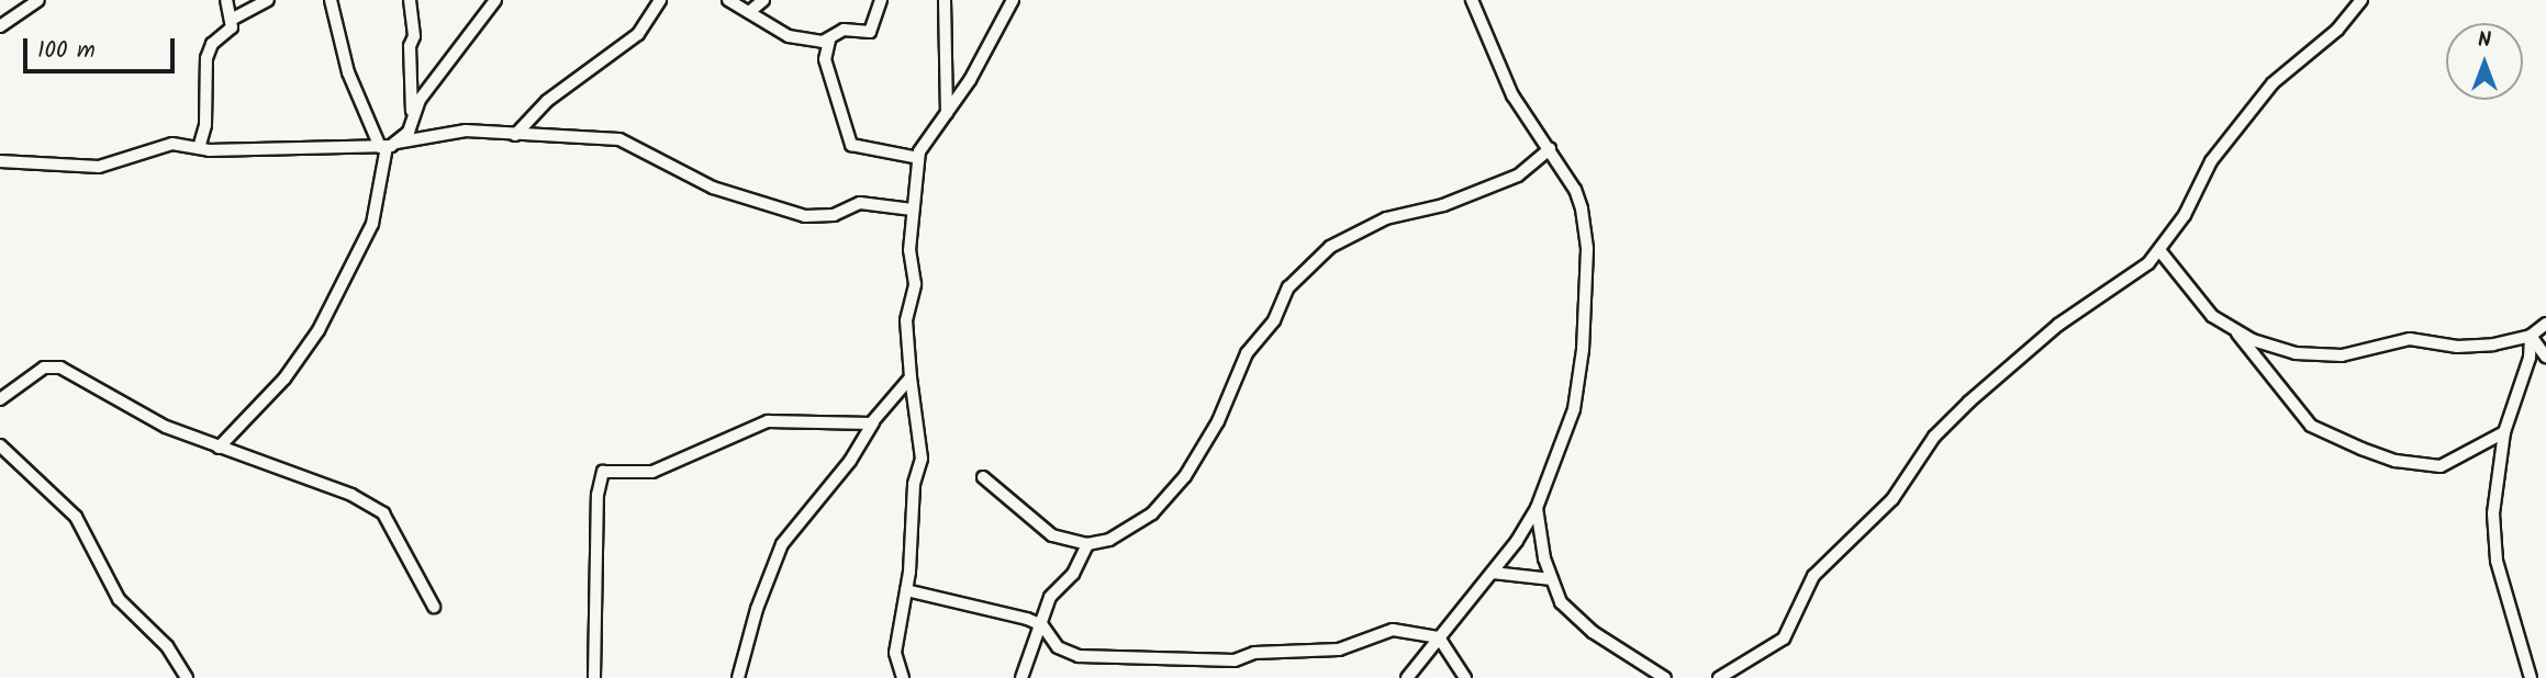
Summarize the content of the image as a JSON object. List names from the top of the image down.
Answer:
{
  "scale_bar": "100 m",
  "north": "top"
}
